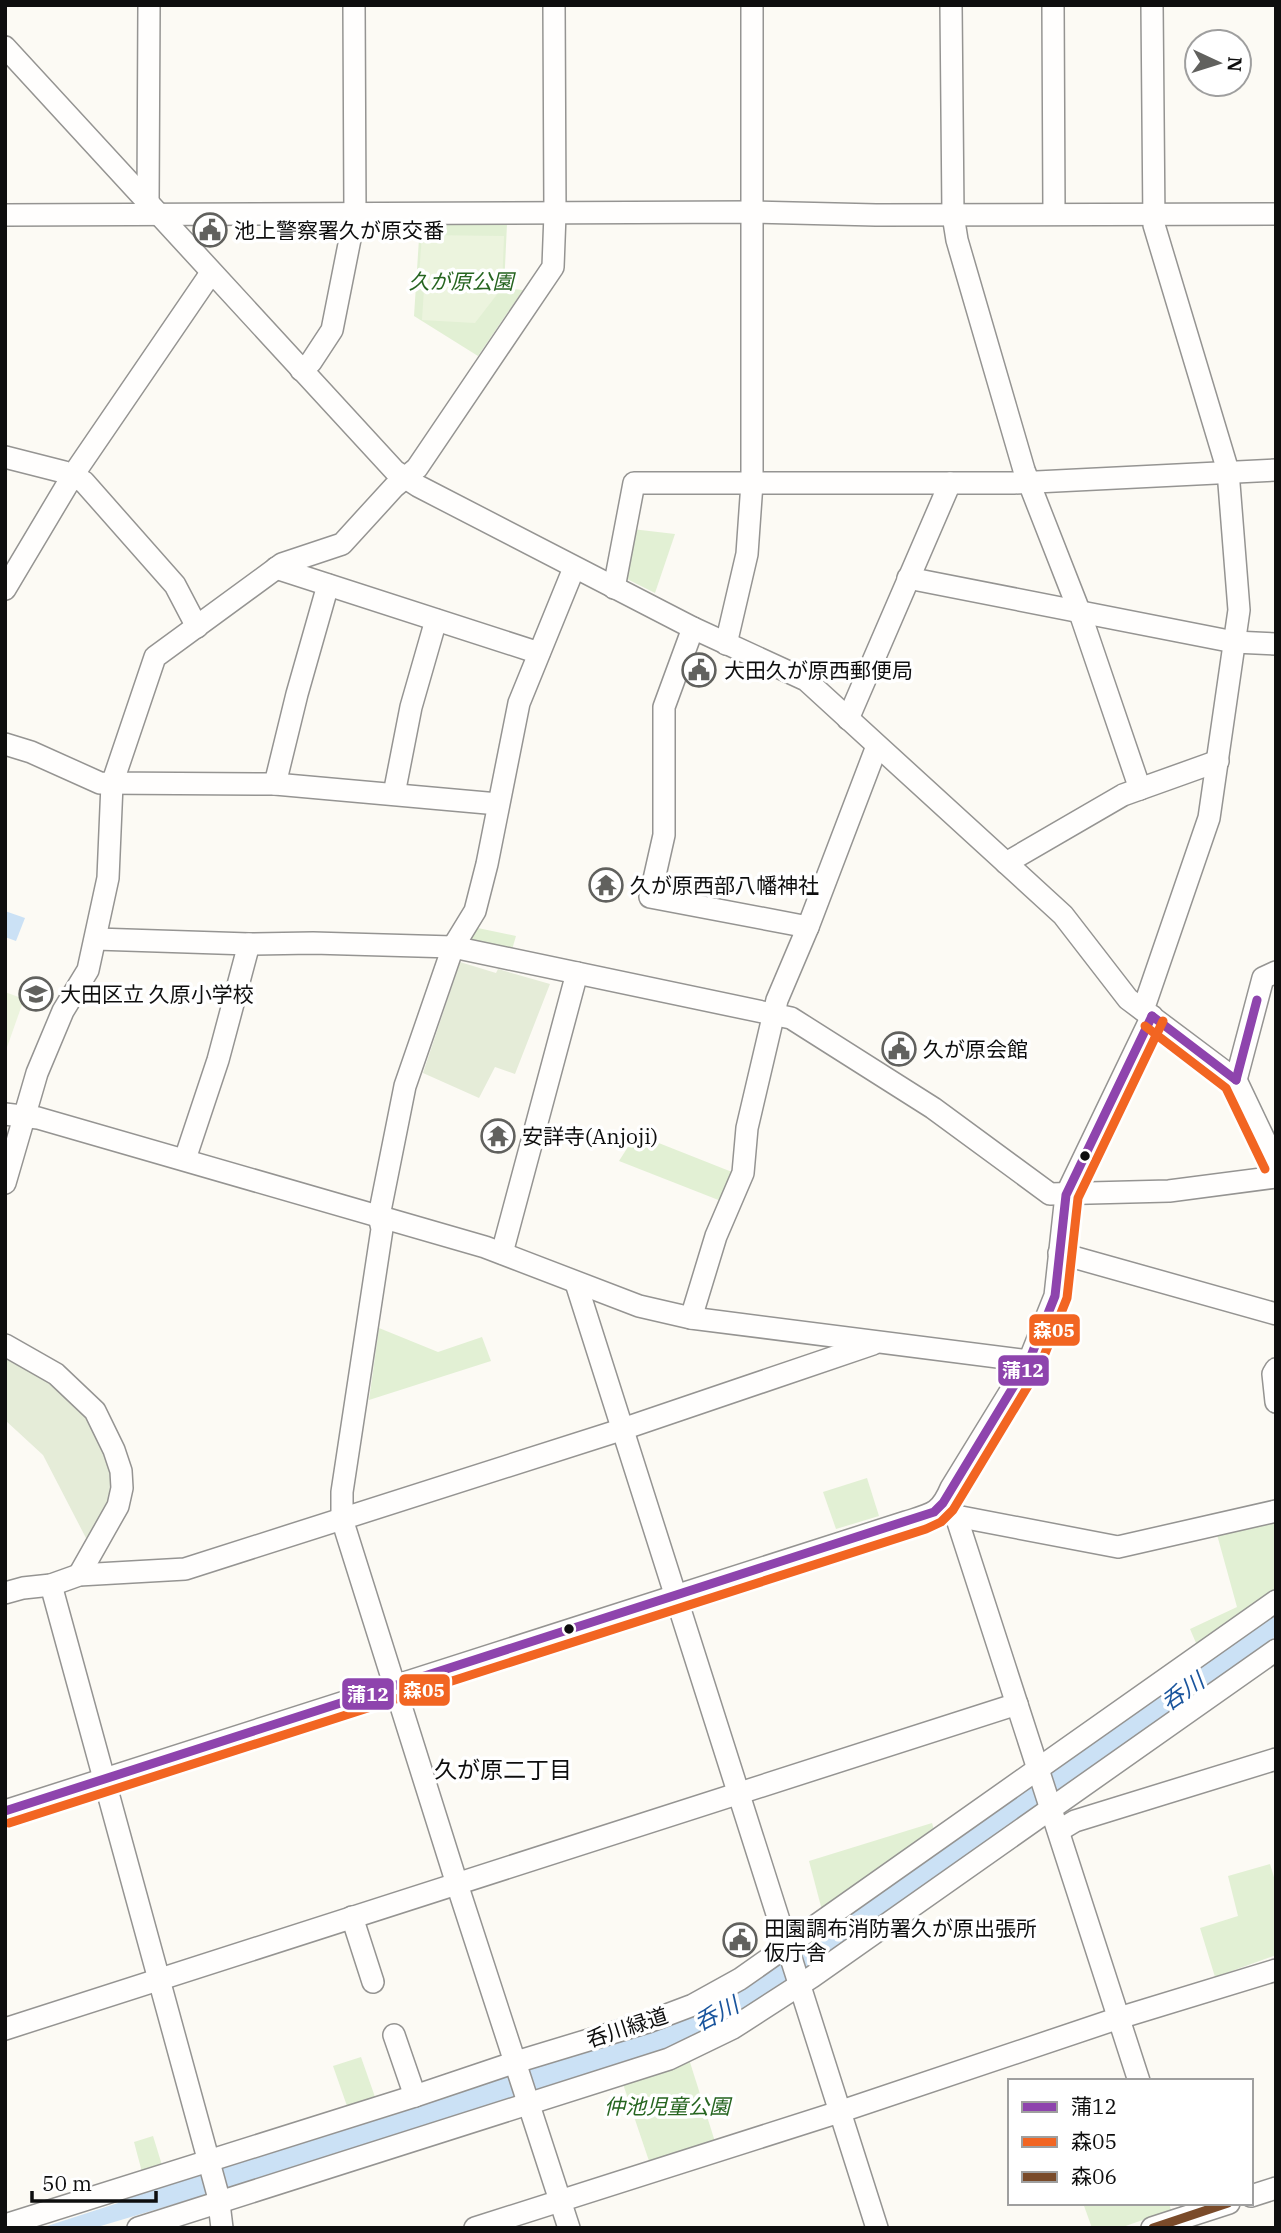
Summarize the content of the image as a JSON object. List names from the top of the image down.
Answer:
{
  "streets": {
    "street": ["呑川緑道"]
  },
  "districts": ["久が原二丁目"],
  "water": ["呑川"],
  "parks": ["久が原公園", "仲池児童公園"],
  "places": {
    "public building": [
      "池上警察署久が原交番",
      "大田久が原西郵便局",
      "久が原会館",
      "田園調布消防署久が原出張所 仮庁舎"
    ],
    "temple": ["久が原西部八幡神社", "安詳寺(Anjoji)"],
    "school or university": ["大田区立 久原小学校"]
  },
  "lines": ["transit line 蒲12", "transit line 森05", "transit line 森06"],
  "legend": ["蒲12", "森05", "森06"],
  "scale_bar": "50 m",
  "north": "right"
}
